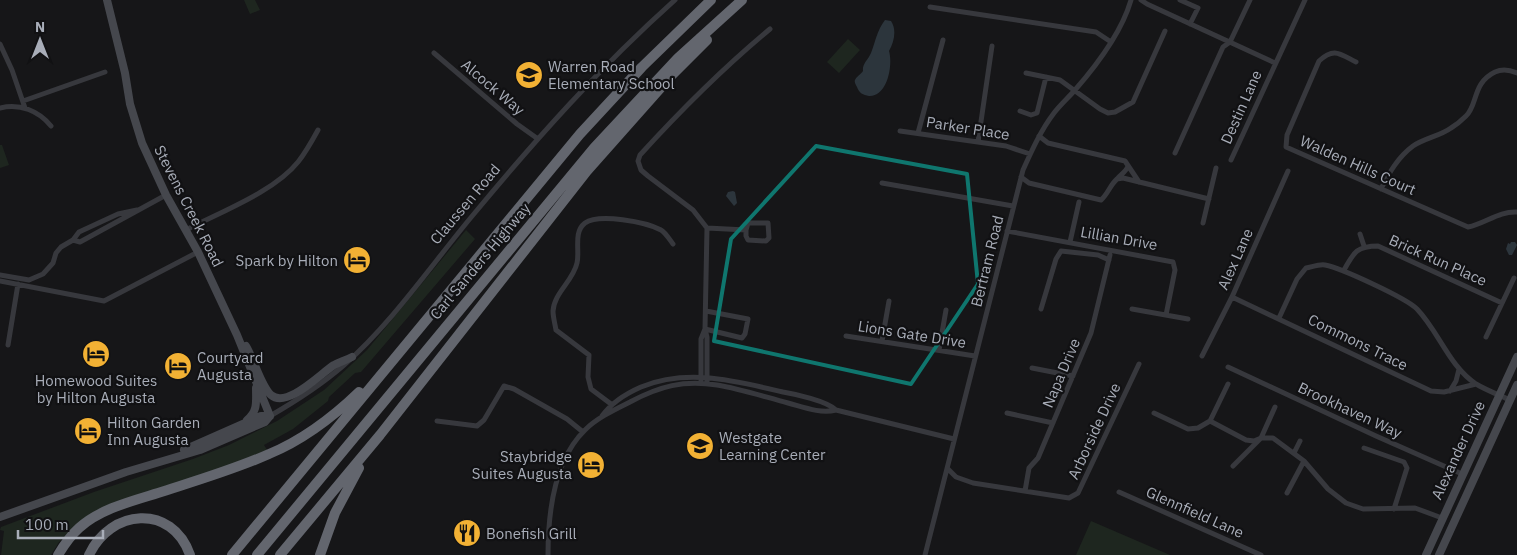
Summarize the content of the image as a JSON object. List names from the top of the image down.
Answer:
{
  "streets": {
    "highway": ["Carl Sanders Highway"],
    "street": [
      "Alcock Way",
      "Destin Lane",
      "Parker Place",
      "Walden Hills Court",
      "Claussen Road",
      "Stevens Creek Road",
      "Lillian Drive",
      "Alex Lane",
      "Brick Run Place",
      "Bertram Road",
      "Lions Gate Drive",
      "Commons Trace",
      "Napa Drive",
      "Brookhaven Way",
      "Arborside Drive",
      "Alexander Drive",
      "Glennfield Lane"
    ]
  },
  "crossings": [
    ["Alcock Way", "Claussen Road"],
    ["Parker Place", "Bertram Road"],
    ["Claussen Road", "Stevens Creek Road"],
    ["Lillian Drive", "Bertram Road"],
    ["Alex Lane", "Commons Trace"],
    ["Bertram Road", "Lions Gate Drive"],
    ["Bertram Road", "Arborside Drive"],
    ["Napa Drive", "Arborside Drive"],
    ["Brookhaven Way", "Alexander Drive"]
  ],
  "places": {
    "school or university": ["Warren Road Elementary School", "Westgate Learning Center"],
    "hotel": [
      "Spark by Hilton",
      "Homewood Suites by Hilton Augusta",
      "Courtyard Augusta",
      "Hilton Garden Inn Augusta",
      "Staybridge Suites Augusta"
    ],
    "restaurant": ["Bonefish Grill"]
  },
  "scale_bar": "100 m",
  "north": "top"
}
